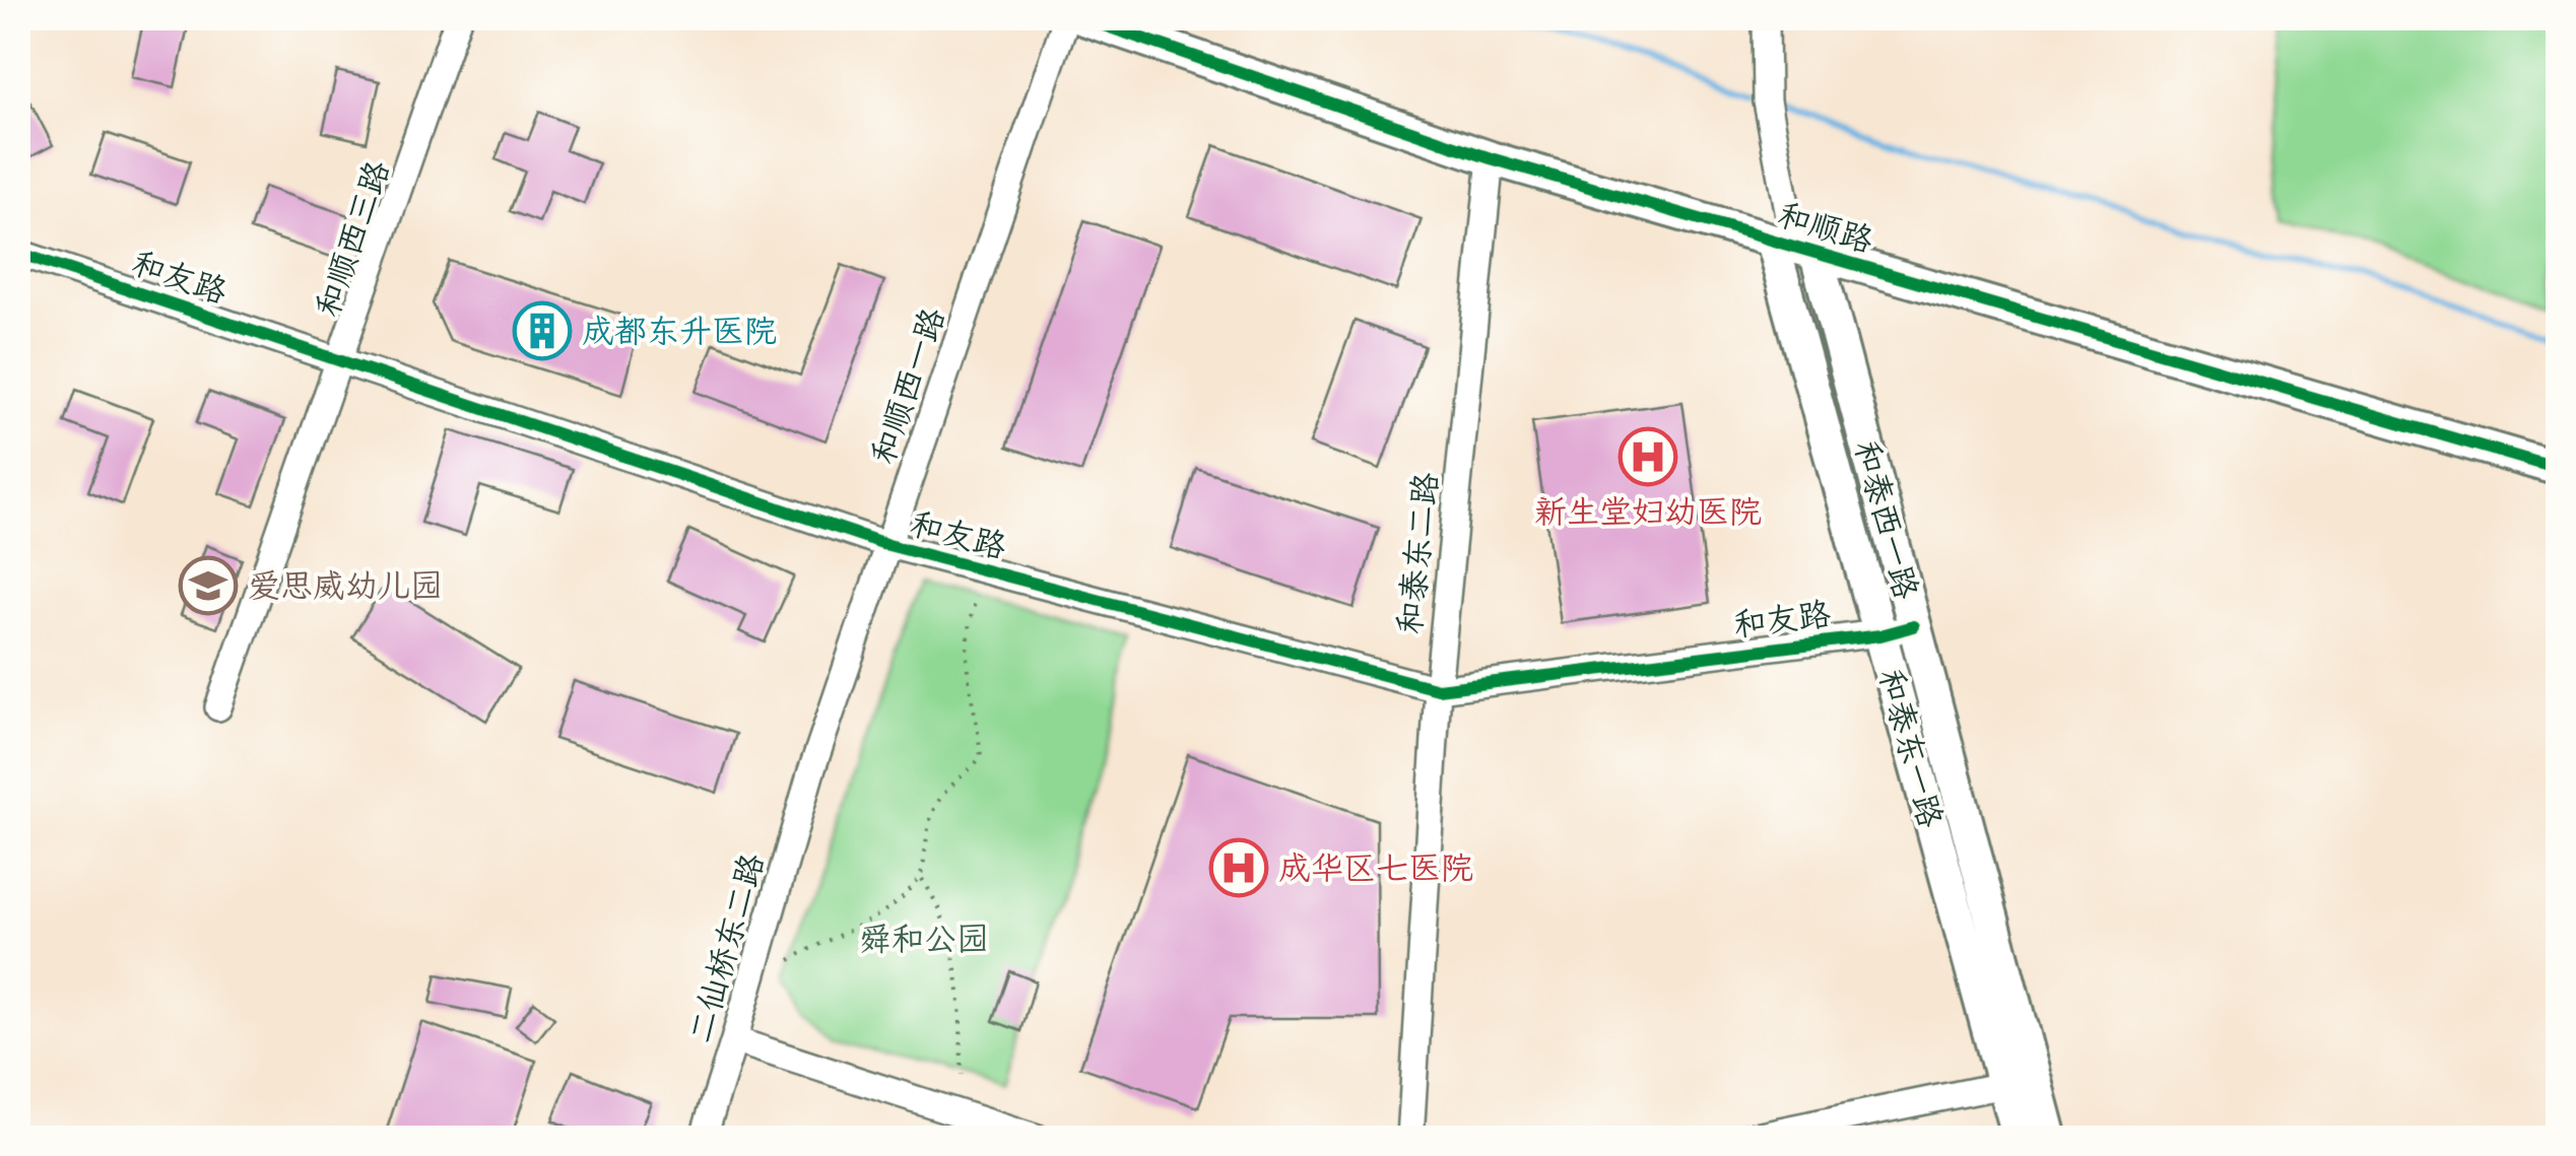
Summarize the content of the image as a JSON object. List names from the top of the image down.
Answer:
{
  "streets": {
    "street": [
      "和顺路",
      "和顺西三路",
      "和友路",
      "和顺西一路",
      "和泰西一路",
      "和泰东二路",
      "和泰东一路",
      "二仙桥东二路"
    ]
  },
  "crossings": [
    ["和顺路", "和泰西一路"],
    ["和顺路", "和泰东二路"],
    ["和顺路", "和泰东一路"],
    ["和顺西三路", "和友路"],
    ["和友路", "和顺西一路"],
    ["和友路", "和泰西一路"],
    ["和友路", "和泰东二路"],
    ["和友路", "和泰东一路"],
    ["和顺西一路", "二仙桥东二路"],
    ["和泰西一路", "和泰东一路"]
  ],
  "parks": ["舜和公园"],
  "places": {
    "building": ["成都东升医院"],
    "hospital": ["新生堂妇幼医院", "成华区七医院"],
    "school or university": ["爱思威幼儿园"]
  }
}
